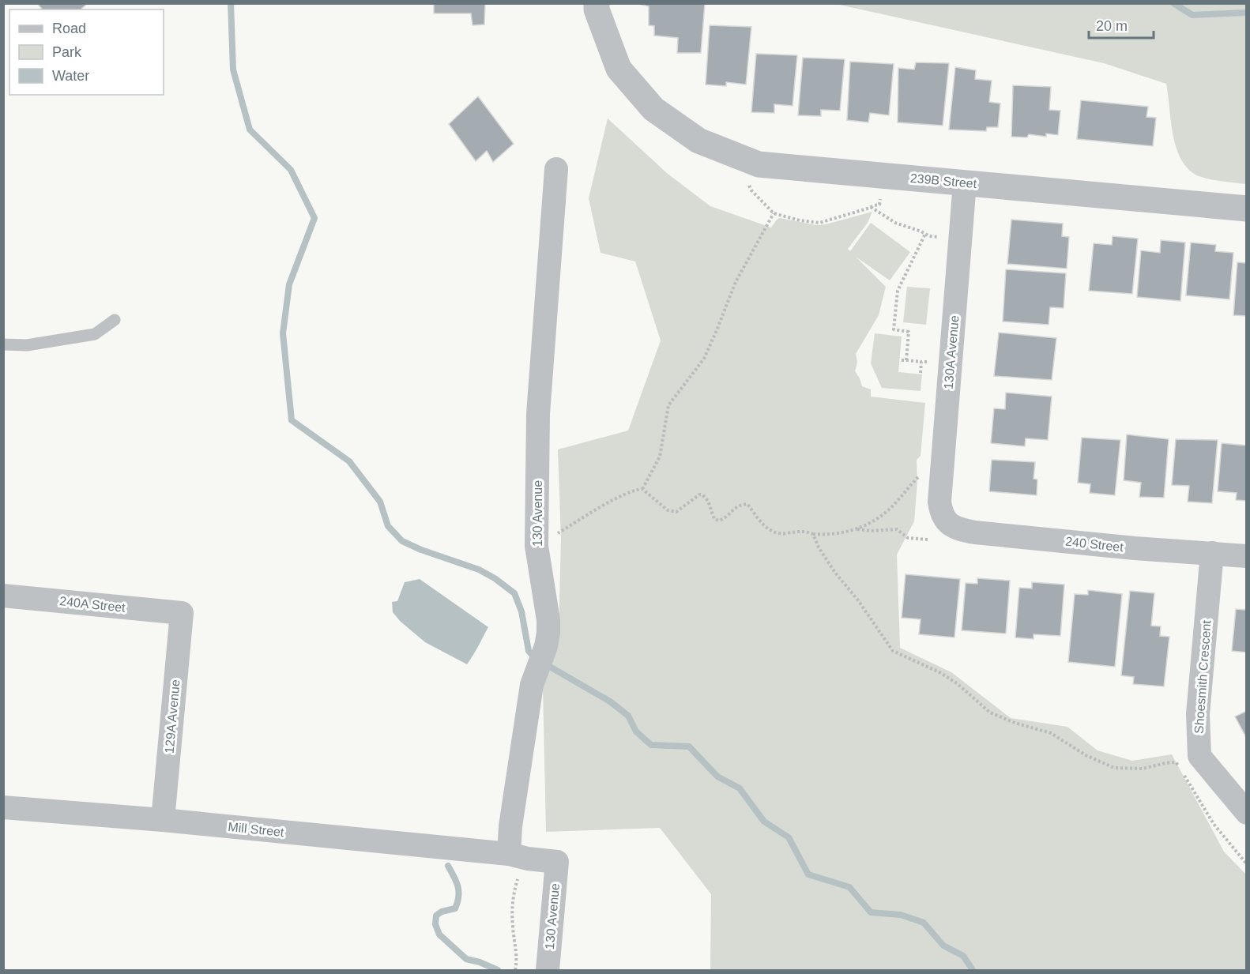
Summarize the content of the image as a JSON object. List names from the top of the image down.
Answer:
{
  "streets": {
    "street": [
      "239B Street",
      "130A Avenue",
      "130 Avenue",
      "240 Street",
      "240A Street",
      "Shoesmith Crescent",
      "129A Avenue",
      "Mill Street"
    ]
  },
  "crossings": [
    ["239B Street", "130A Avenue"],
    ["130A Avenue", "240 Street"],
    ["130 Avenue", "Mill Street"],
    ["240 Street", "Shoesmith Crescent"],
    ["240A Street", "129A Avenue"],
    ["129A Avenue", "Mill Street"]
  ],
  "legend": ["Road", "Park", "Water"],
  "scale_bar": "20 m"
}
